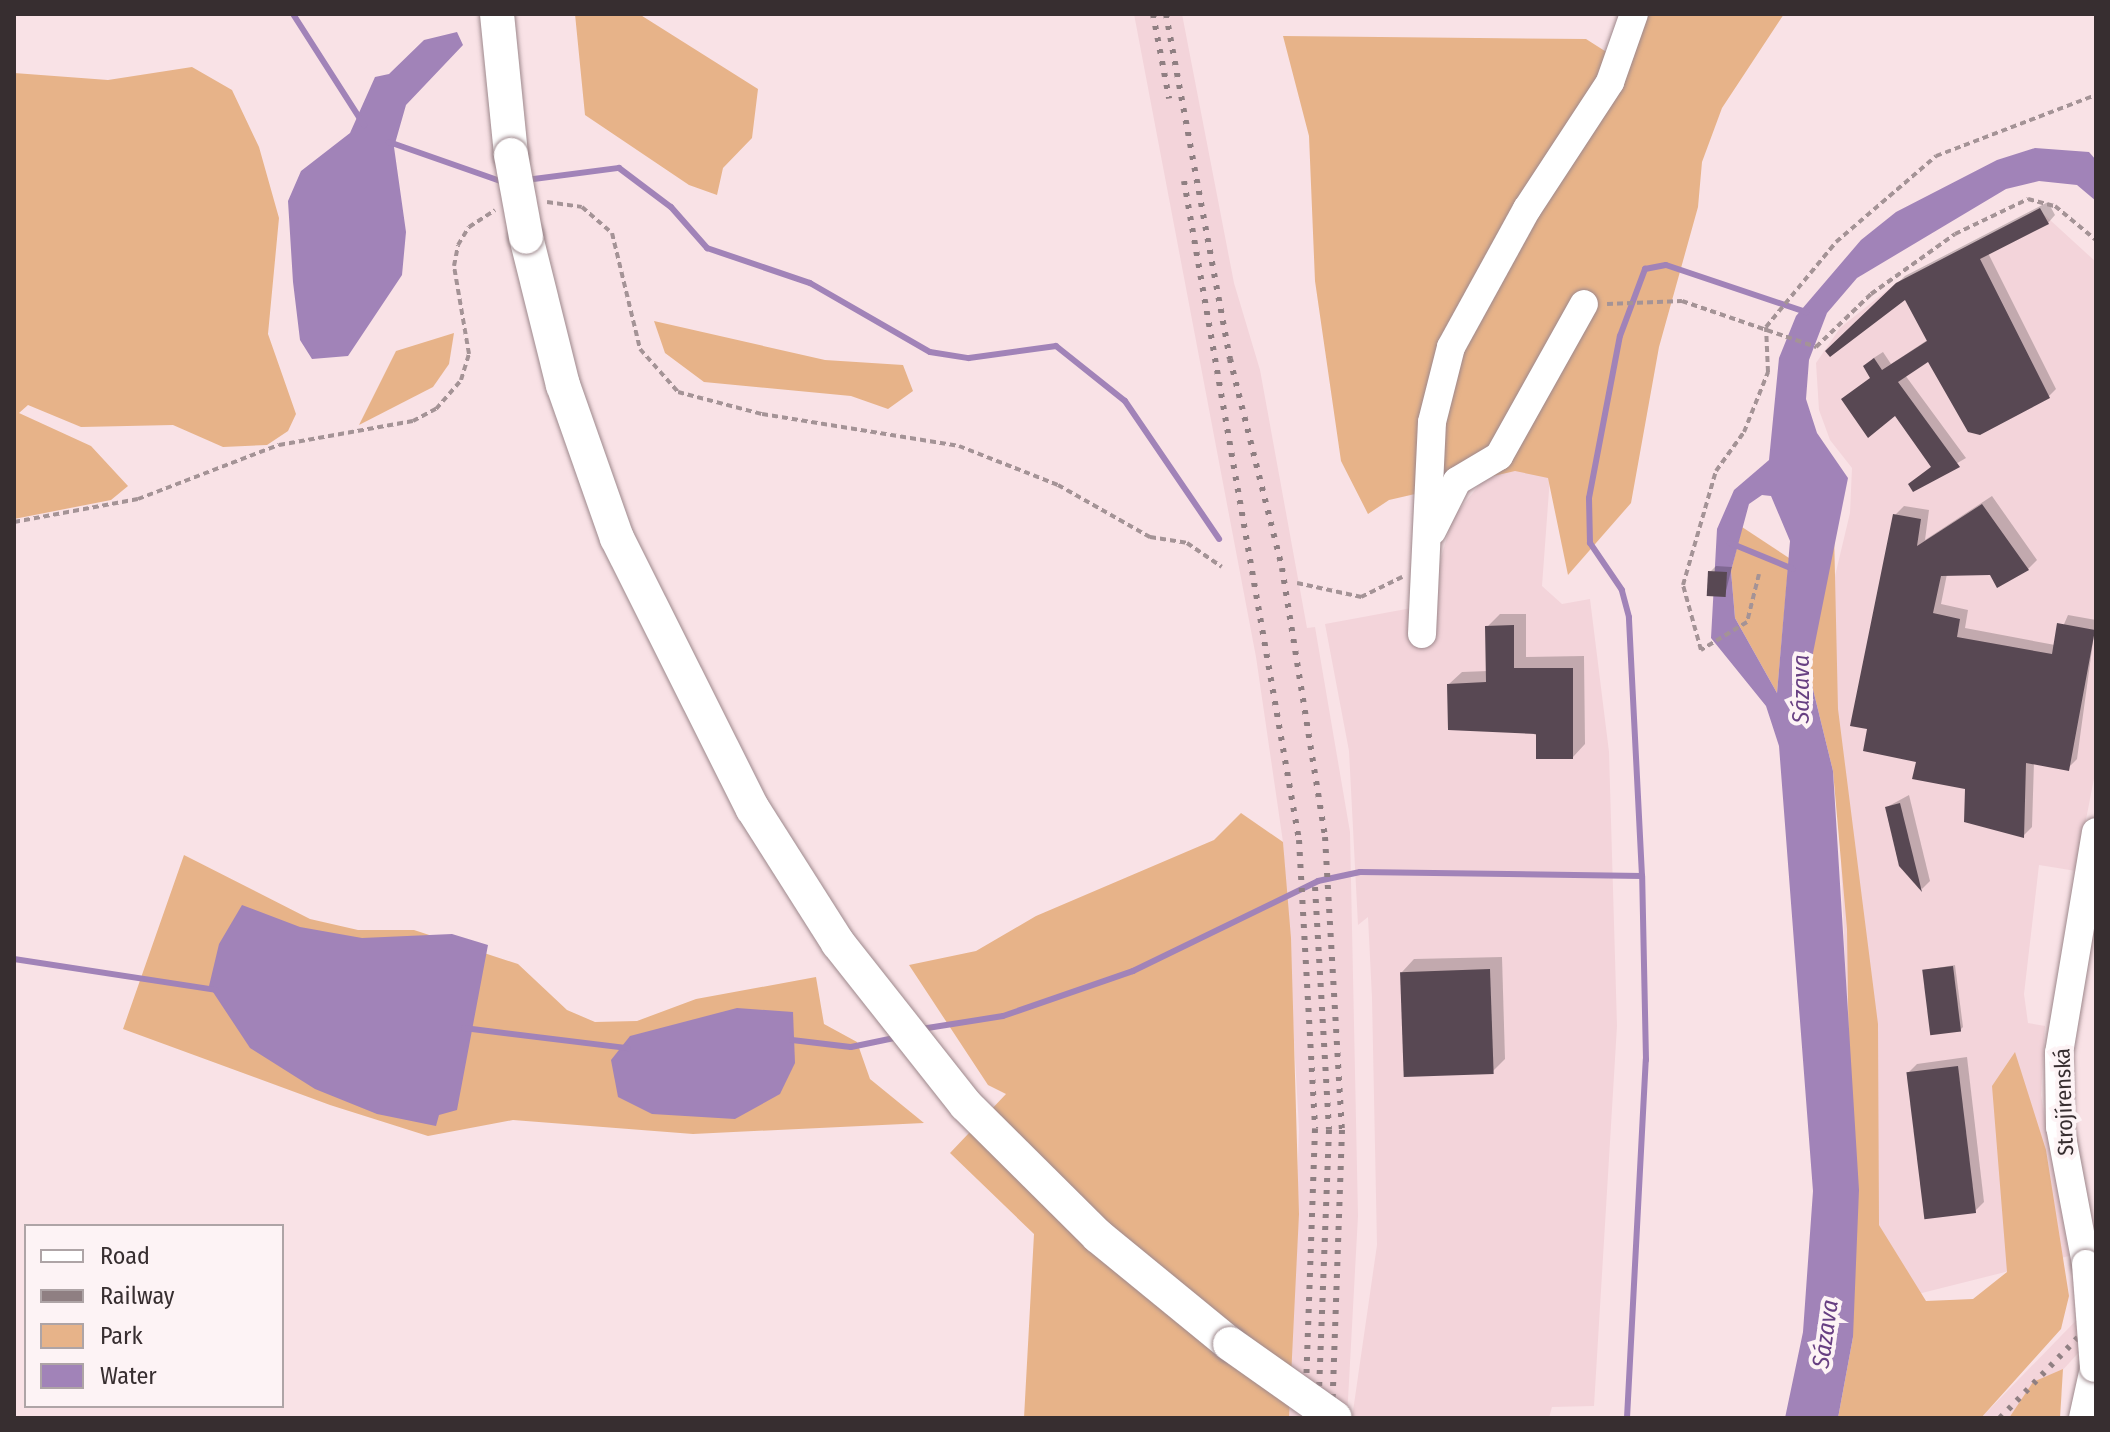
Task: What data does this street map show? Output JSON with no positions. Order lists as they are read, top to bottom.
{
  "streets": {
    "street": ["Strojírenská"]
  },
  "water": ["Sázava"],
  "legend": [
    "Road",
    "Railway",
    "Park",
    "Water"
  ]
}
